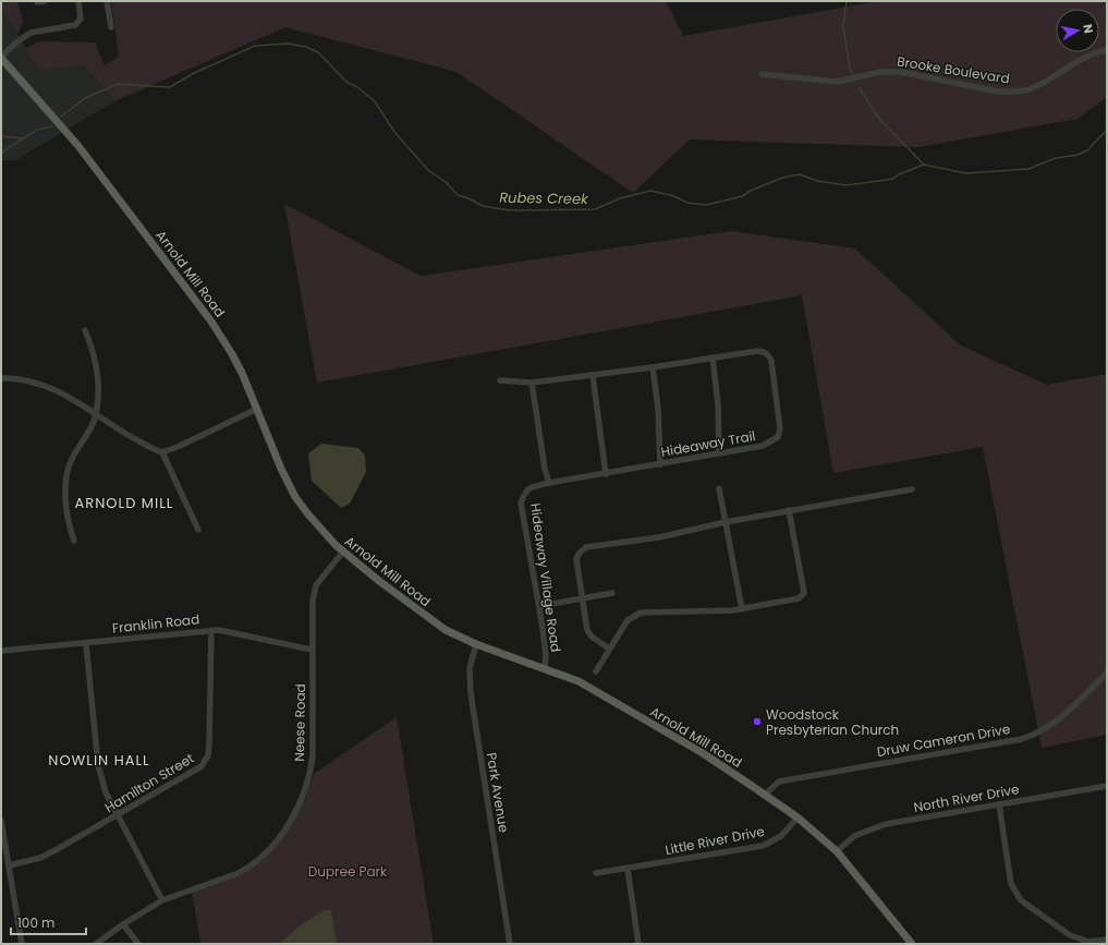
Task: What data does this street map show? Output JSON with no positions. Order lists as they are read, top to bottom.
{
  "streets": {
    "main road": ["Arnold Mill Road"],
    "street": [
      "Brooke Boulevard",
      "Hideaway Trail",
      "Hideaway Village Road",
      "Franklin Road",
      "Neese Road",
      "Druw Cameron Drive",
      "Hamilton Street",
      "Park Avenue",
      "North River Drive",
      "Little River Drive"
    ]
  },
  "crossings": [
    ["Arnold Mill Road", "Hideaway Village Road"],
    ["Arnold Mill Road", "Neese Road"],
    ["Arnold Mill Road", "Druw Cameron Drive"],
    ["Arnold Mill Road", "Park Avenue"],
    ["Arnold Mill Road", "North River Drive"],
    ["Arnold Mill Road", "Little River Drive"],
    ["Hideaway Trail", "Hideaway Village Road"],
    ["Franklin Road", "Neese Road"],
    ["Franklin Road", "Hamilton Street"]
  ],
  "districts": ["ARNOLD MILL", "NOWLIN HALL"],
  "water": ["Rubes Creek"],
  "parks": ["Dupree Park"],
  "places": ["Woodstock Presbyterian Church"],
  "scale_bar": "100 m",
  "north": "right"
}
